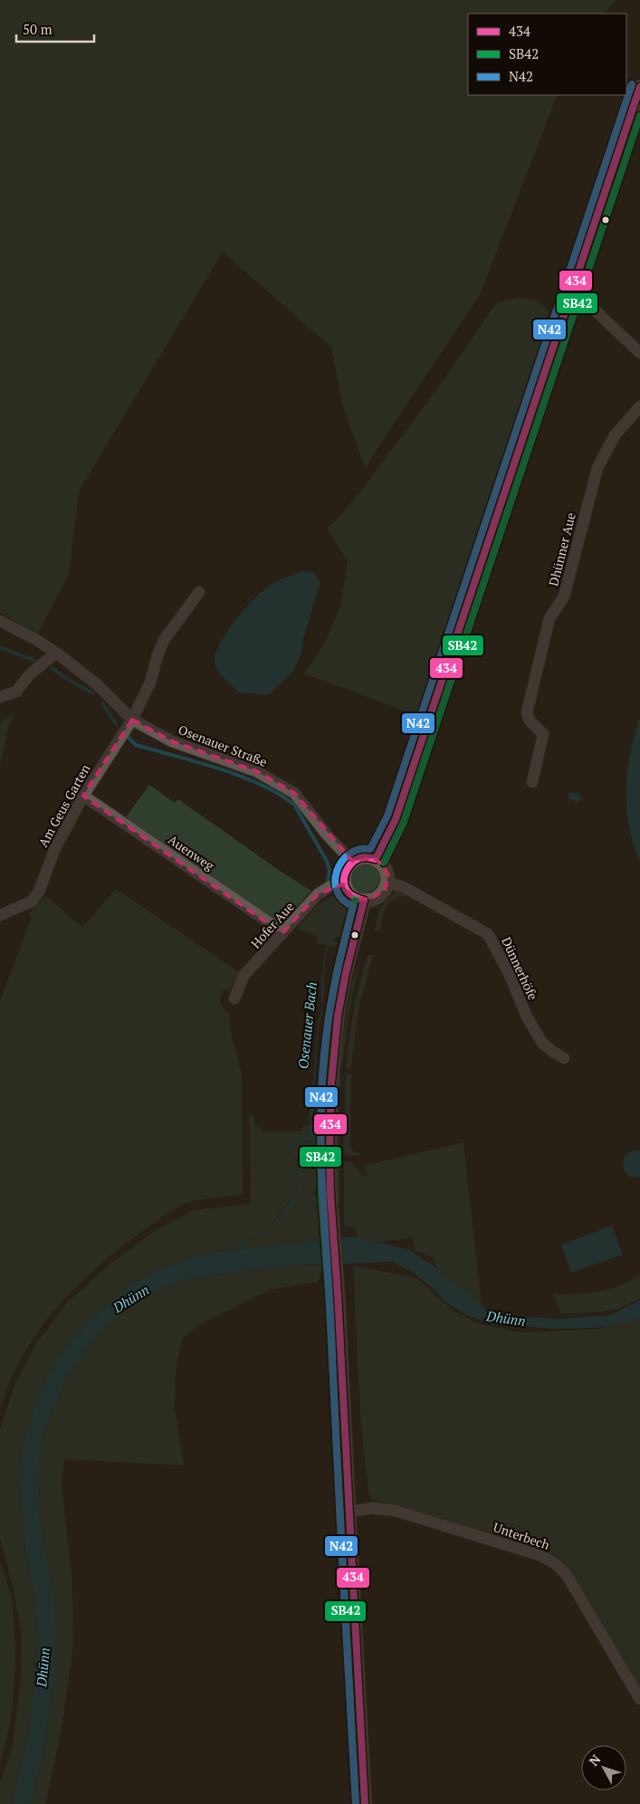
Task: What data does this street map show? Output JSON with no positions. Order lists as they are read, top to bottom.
{
  "streets": {
    "street": [
      "Dhünner Aue",
      "Osenauer Straße",
      "Am Geus Garten",
      "Auenweg",
      "Hofer Aue",
      "Dünnerhöfe",
      "Unterbech"
    ]
  },
  "crossings": [
    ["Osenauer Straße", "Am Geus Garten"],
    ["Osenauer Straße", "Hofer Aue"],
    ["Osenauer Straße", "Dünnerhöfe"],
    ["Am Geus Garten", "Auenweg"],
    ["Auenweg", "Hofer Aue"],
    ["Hofer Aue", "Dünnerhöfe"]
  ],
  "water": ["Osenauer Bach", "Dhünn"],
  "lines": ["transit line N42", "transit line 434", "transit line SB42"],
  "legend": ["434", "SB42", "N42"],
  "scale_bar": "50 m",
  "north": "top left"
}
